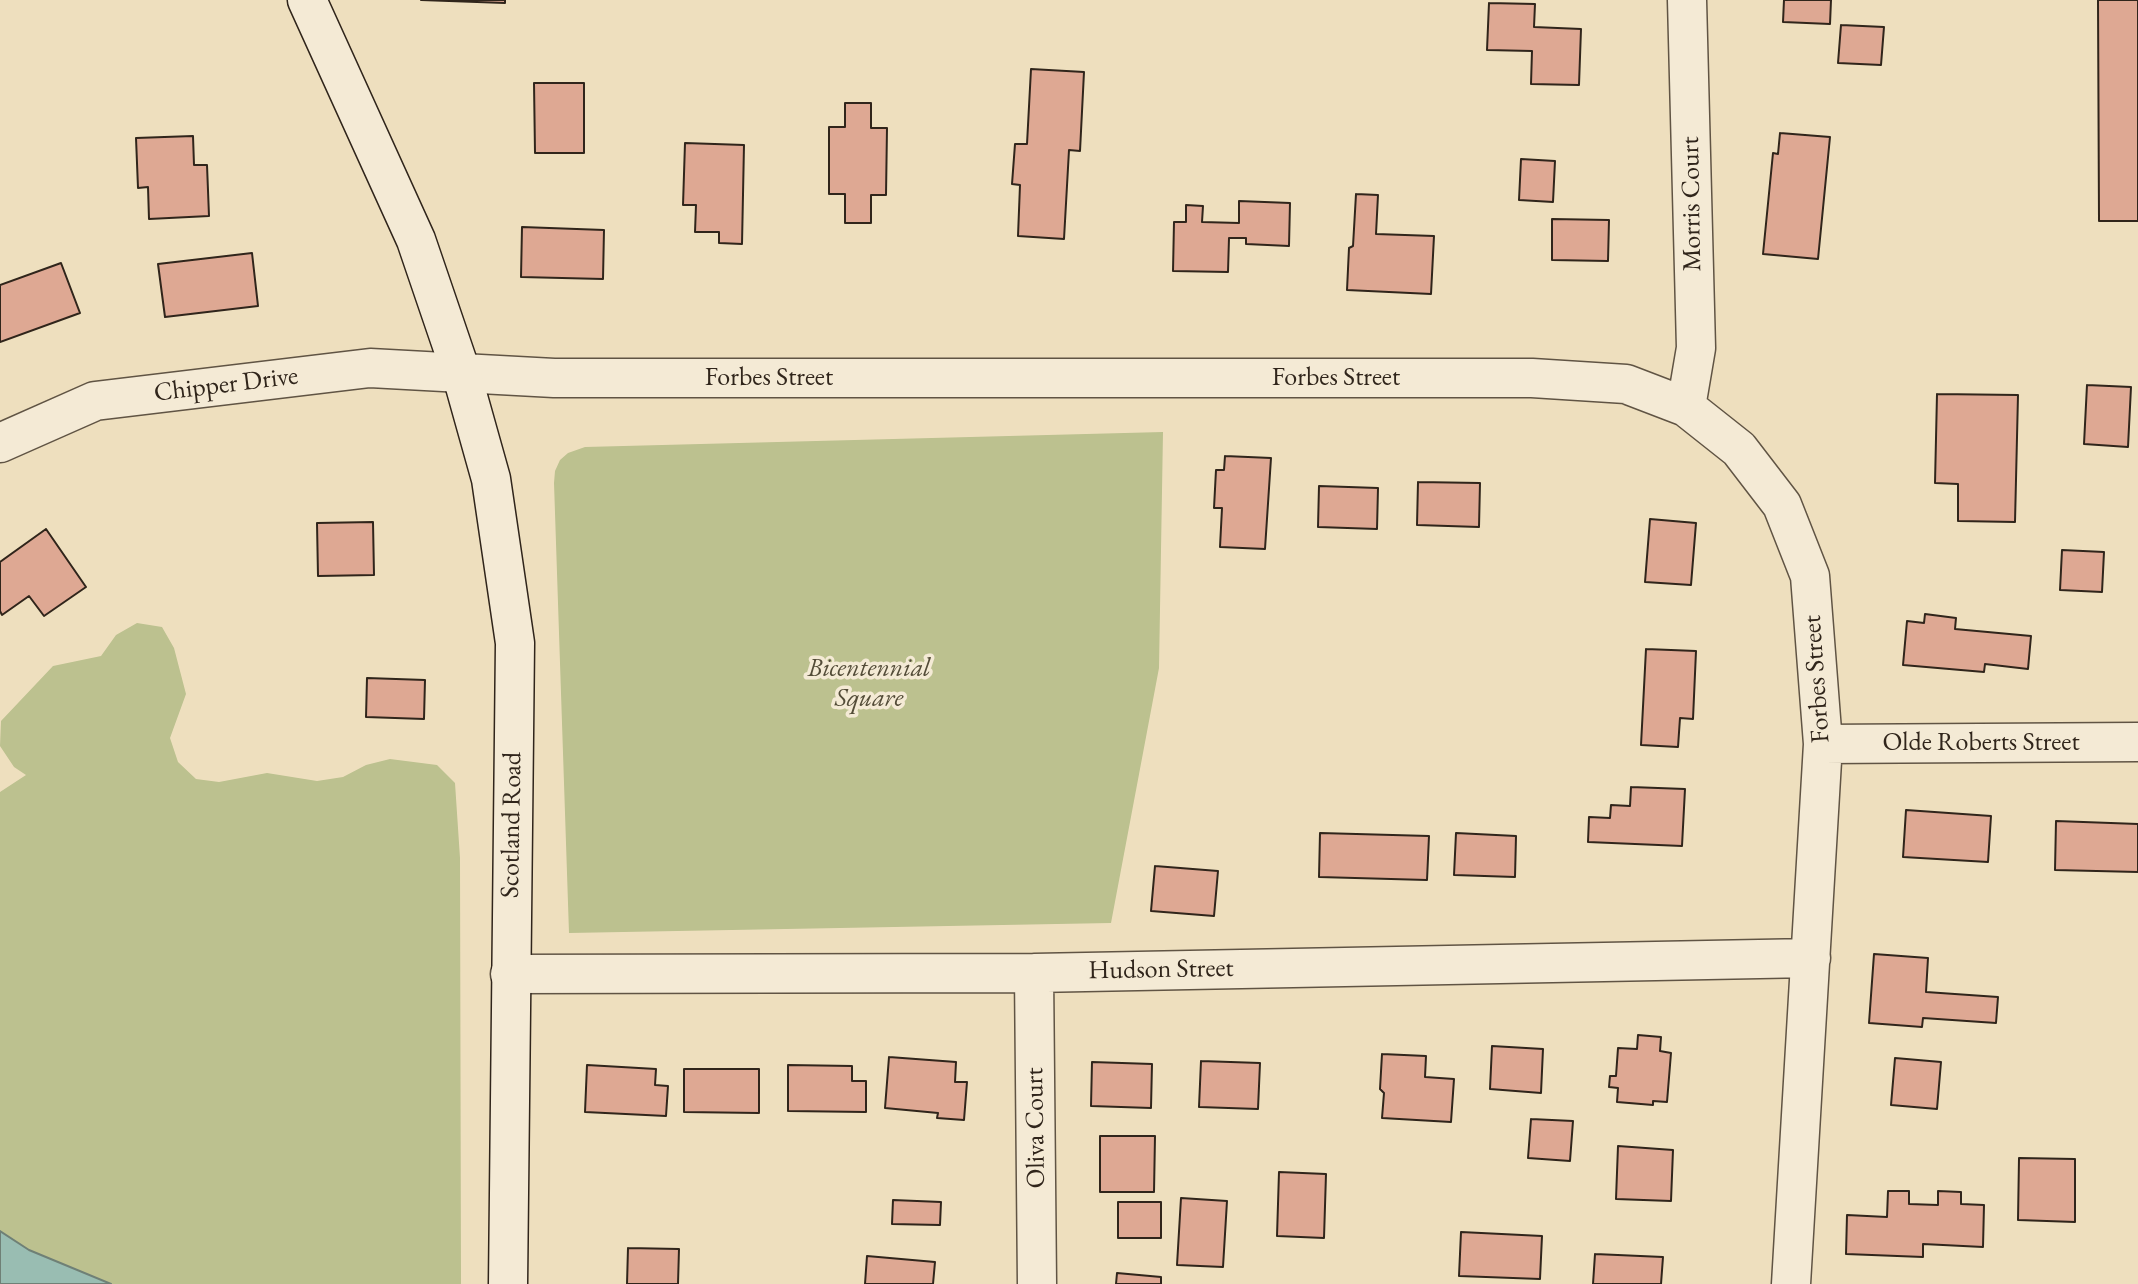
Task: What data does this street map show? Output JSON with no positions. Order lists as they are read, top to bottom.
{
  "streets": {
    "street": [
      "Morris Court",
      "Forbes Street",
      "Chipper Drive",
      "Olde Roberts Street",
      "Scotland Road",
      "Hudson Street",
      "Oliva Court"
    ]
  },
  "crossings": [
    ["Morris Court", "Forbes Street"],
    ["Forbes Street", "Chipper Drive"],
    ["Forbes Street", "Olde Roberts Street"],
    ["Forbes Street", "Scotland Road"],
    ["Forbes Street", "Hudson Street"],
    ["Chipper Drive", "Scotland Road"],
    ["Scotland Road", "Hudson Street"],
    ["Hudson Street", "Oliva Court"]
  ],
  "parks": ["Bicentennial Square"]
}
